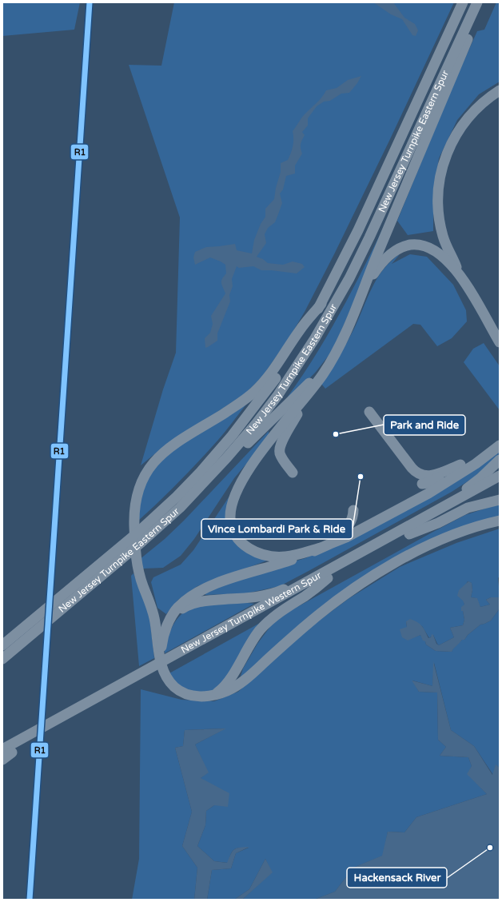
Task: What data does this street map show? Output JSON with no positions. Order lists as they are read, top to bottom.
{
  "streets": {
    "highway": ["New Jersey Turnpike Eastern Spur", "New Jersey Turnpike Western Spur"]
  },
  "places": ["Park and Ride", "Vince Lombardi Park & Ride", "Hackensack River"],
  "lines": ["transit line R1"]
}
